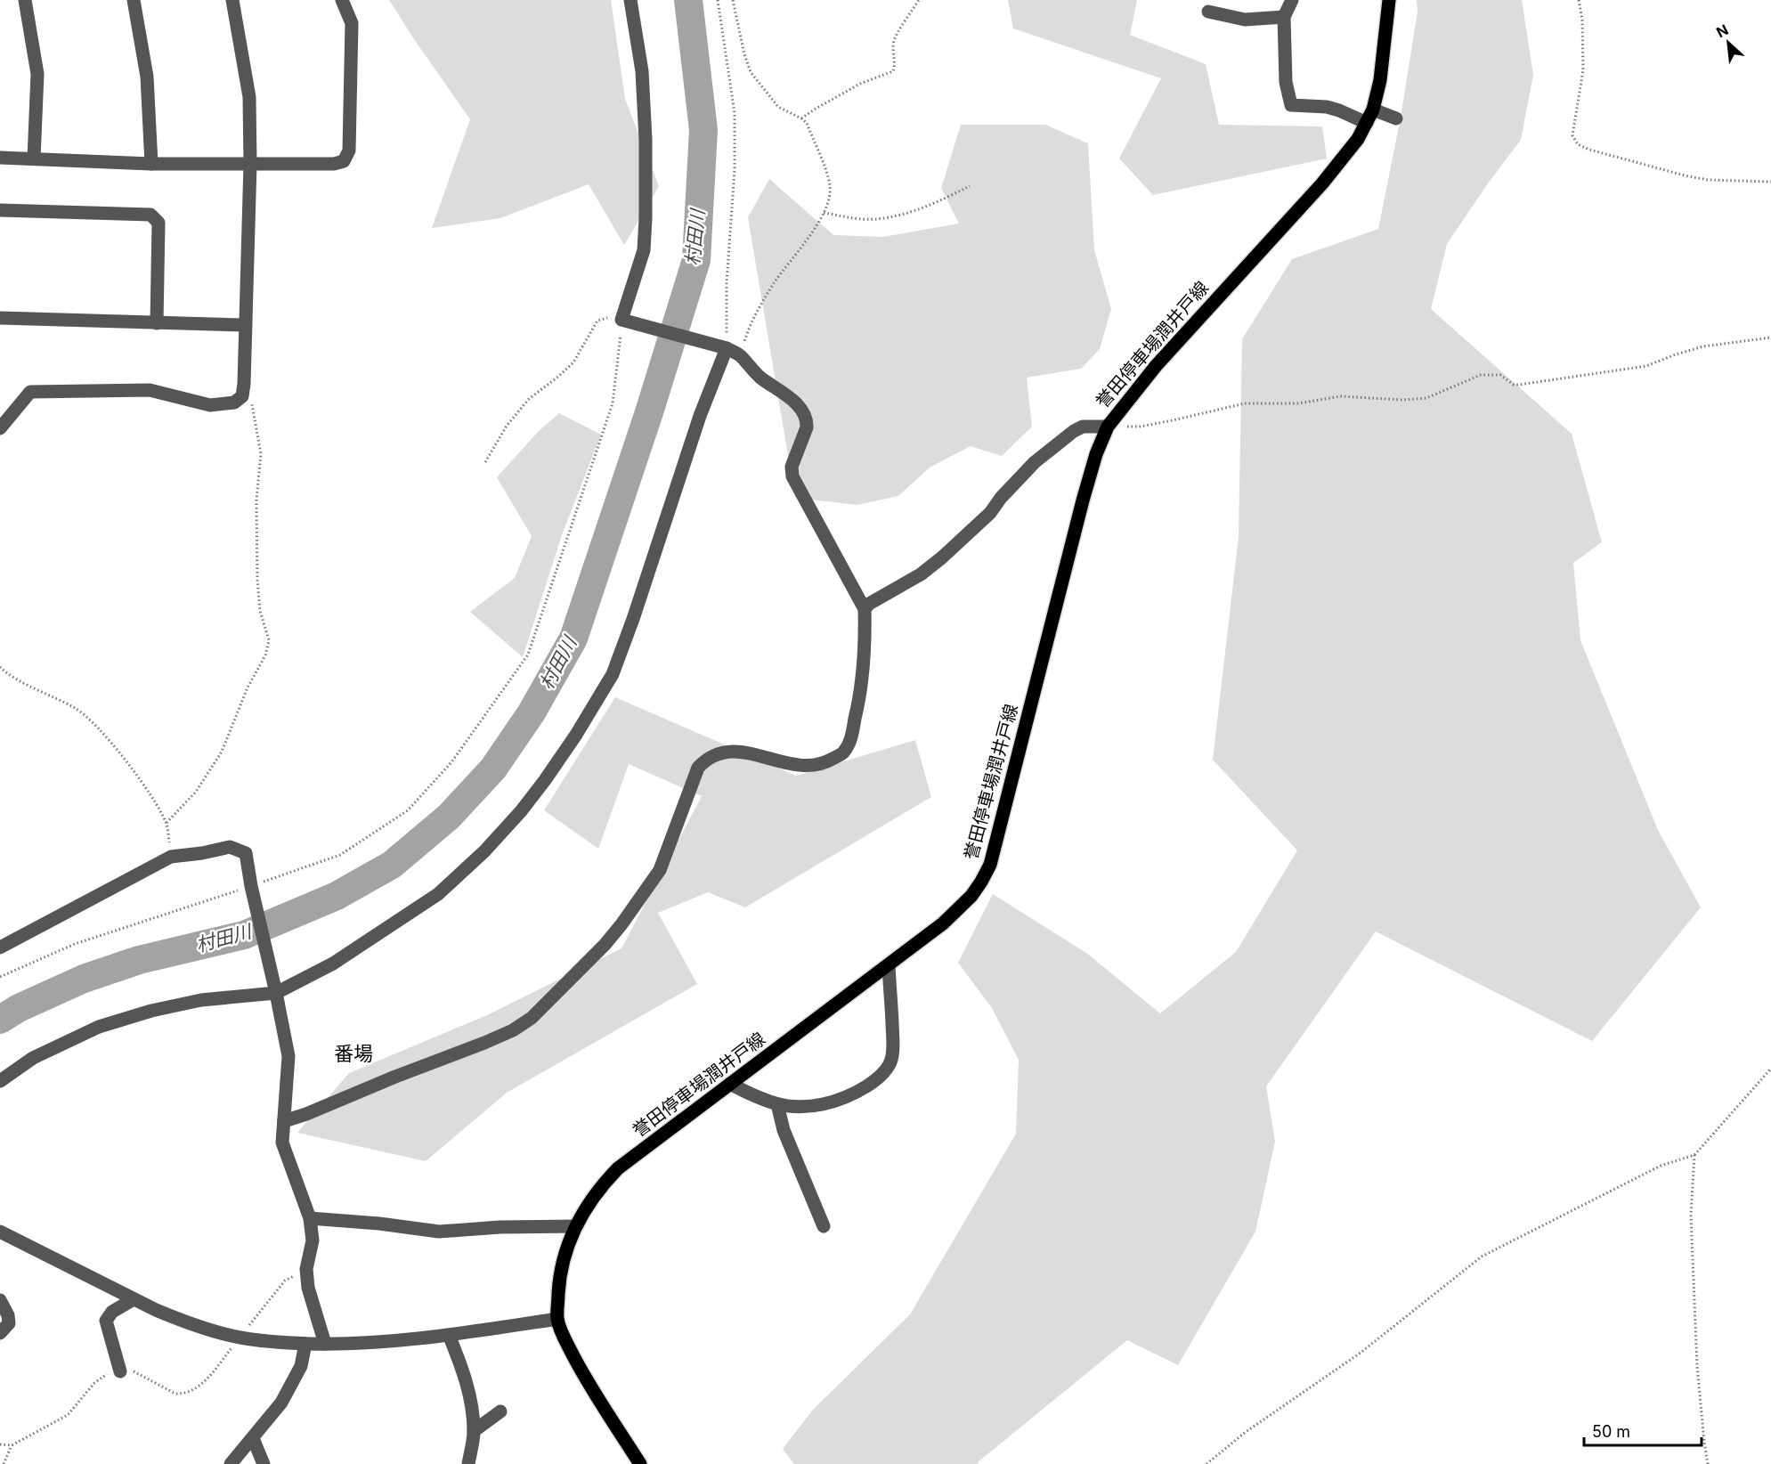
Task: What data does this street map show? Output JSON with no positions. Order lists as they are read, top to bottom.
{
  "streets": {
    "main road": ["誉田停車場潤井戸線"]
  },
  "districts": ["番場"],
  "water": ["村田川"],
  "scale_bar": "50 m",
  "north": "top left"
}
